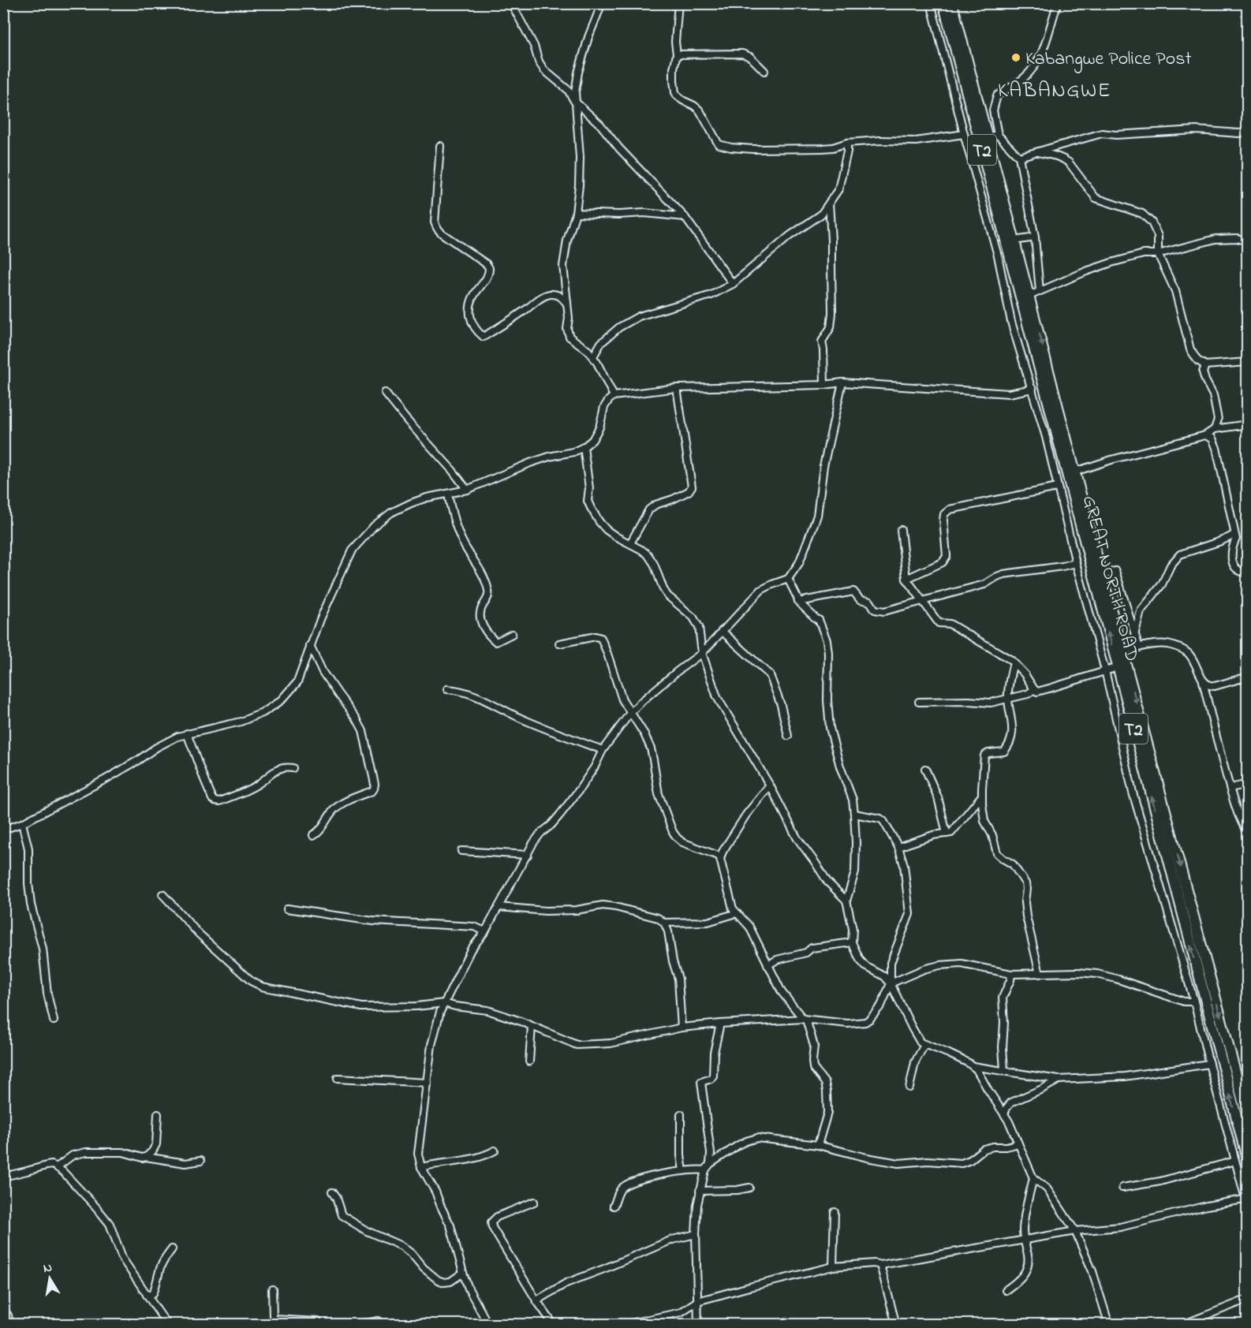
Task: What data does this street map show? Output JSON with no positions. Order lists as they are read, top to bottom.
{
  "streets": {
    "main road": ["T2", "GREAT NORTH ROAD"]
  },
  "districts": ["KABANGWE"],
  "places": ["Kabangwe Police Post"],
  "north": "top"
}
